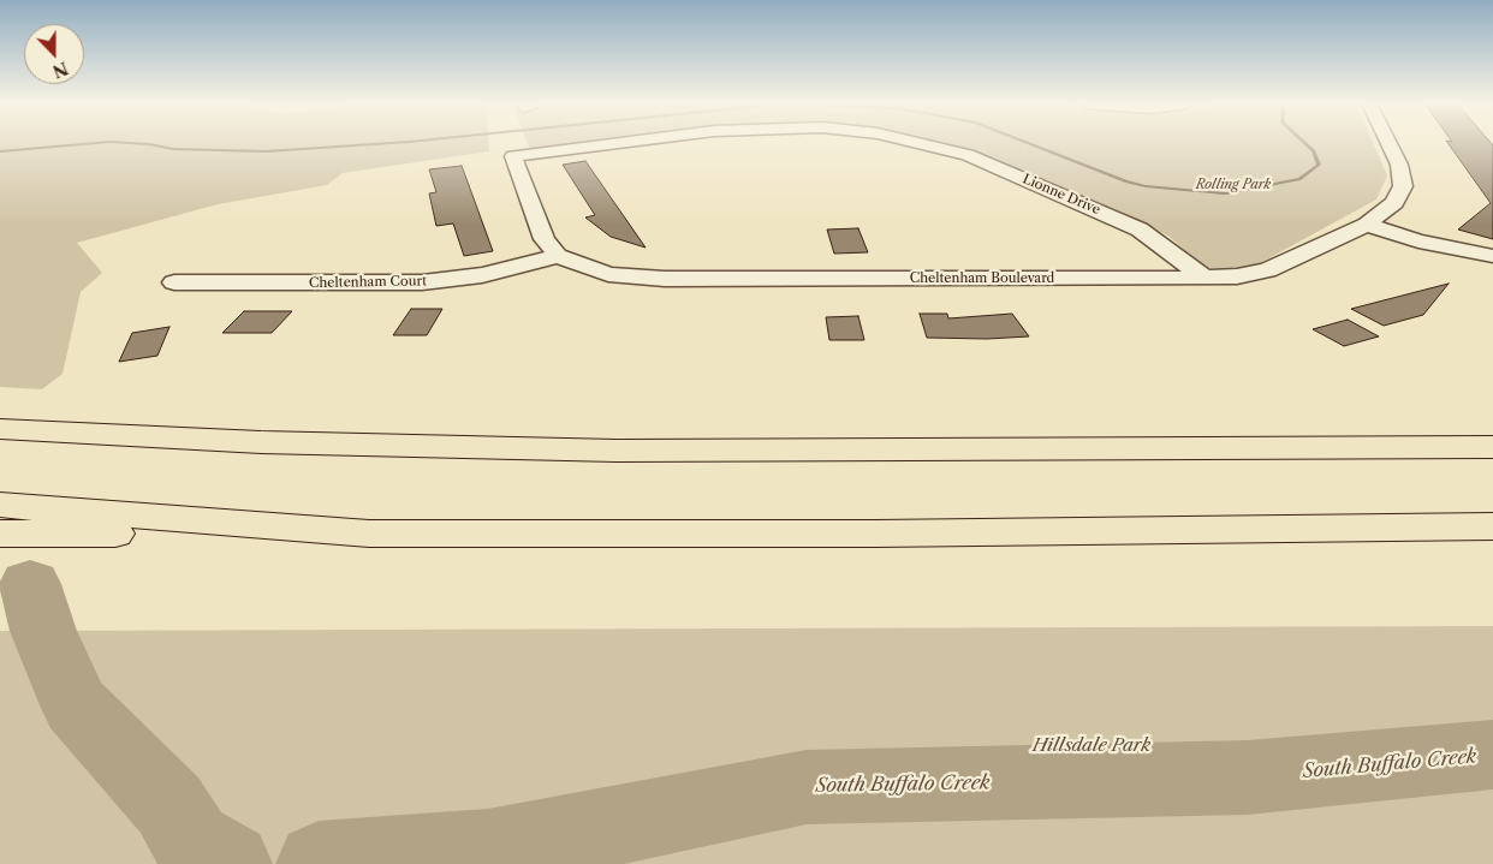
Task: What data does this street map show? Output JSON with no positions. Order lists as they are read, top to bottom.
{
  "streets": {
    "street": ["Lionne Drive", "Cheltenham Boulevard", "Cheltenham Court"]
  },
  "crossings": [
    ["Lionne Drive", "Cheltenham Boulevard"],
    ["Lionne Drive", "Cheltenham Court"],
    ["Cheltenham Boulevard", "Cheltenham Court"]
  ],
  "water": ["South Buffalo Creek"],
  "parks": ["Rolling Park", "Hillsdale Park"],
  "north": "bottom"
}
